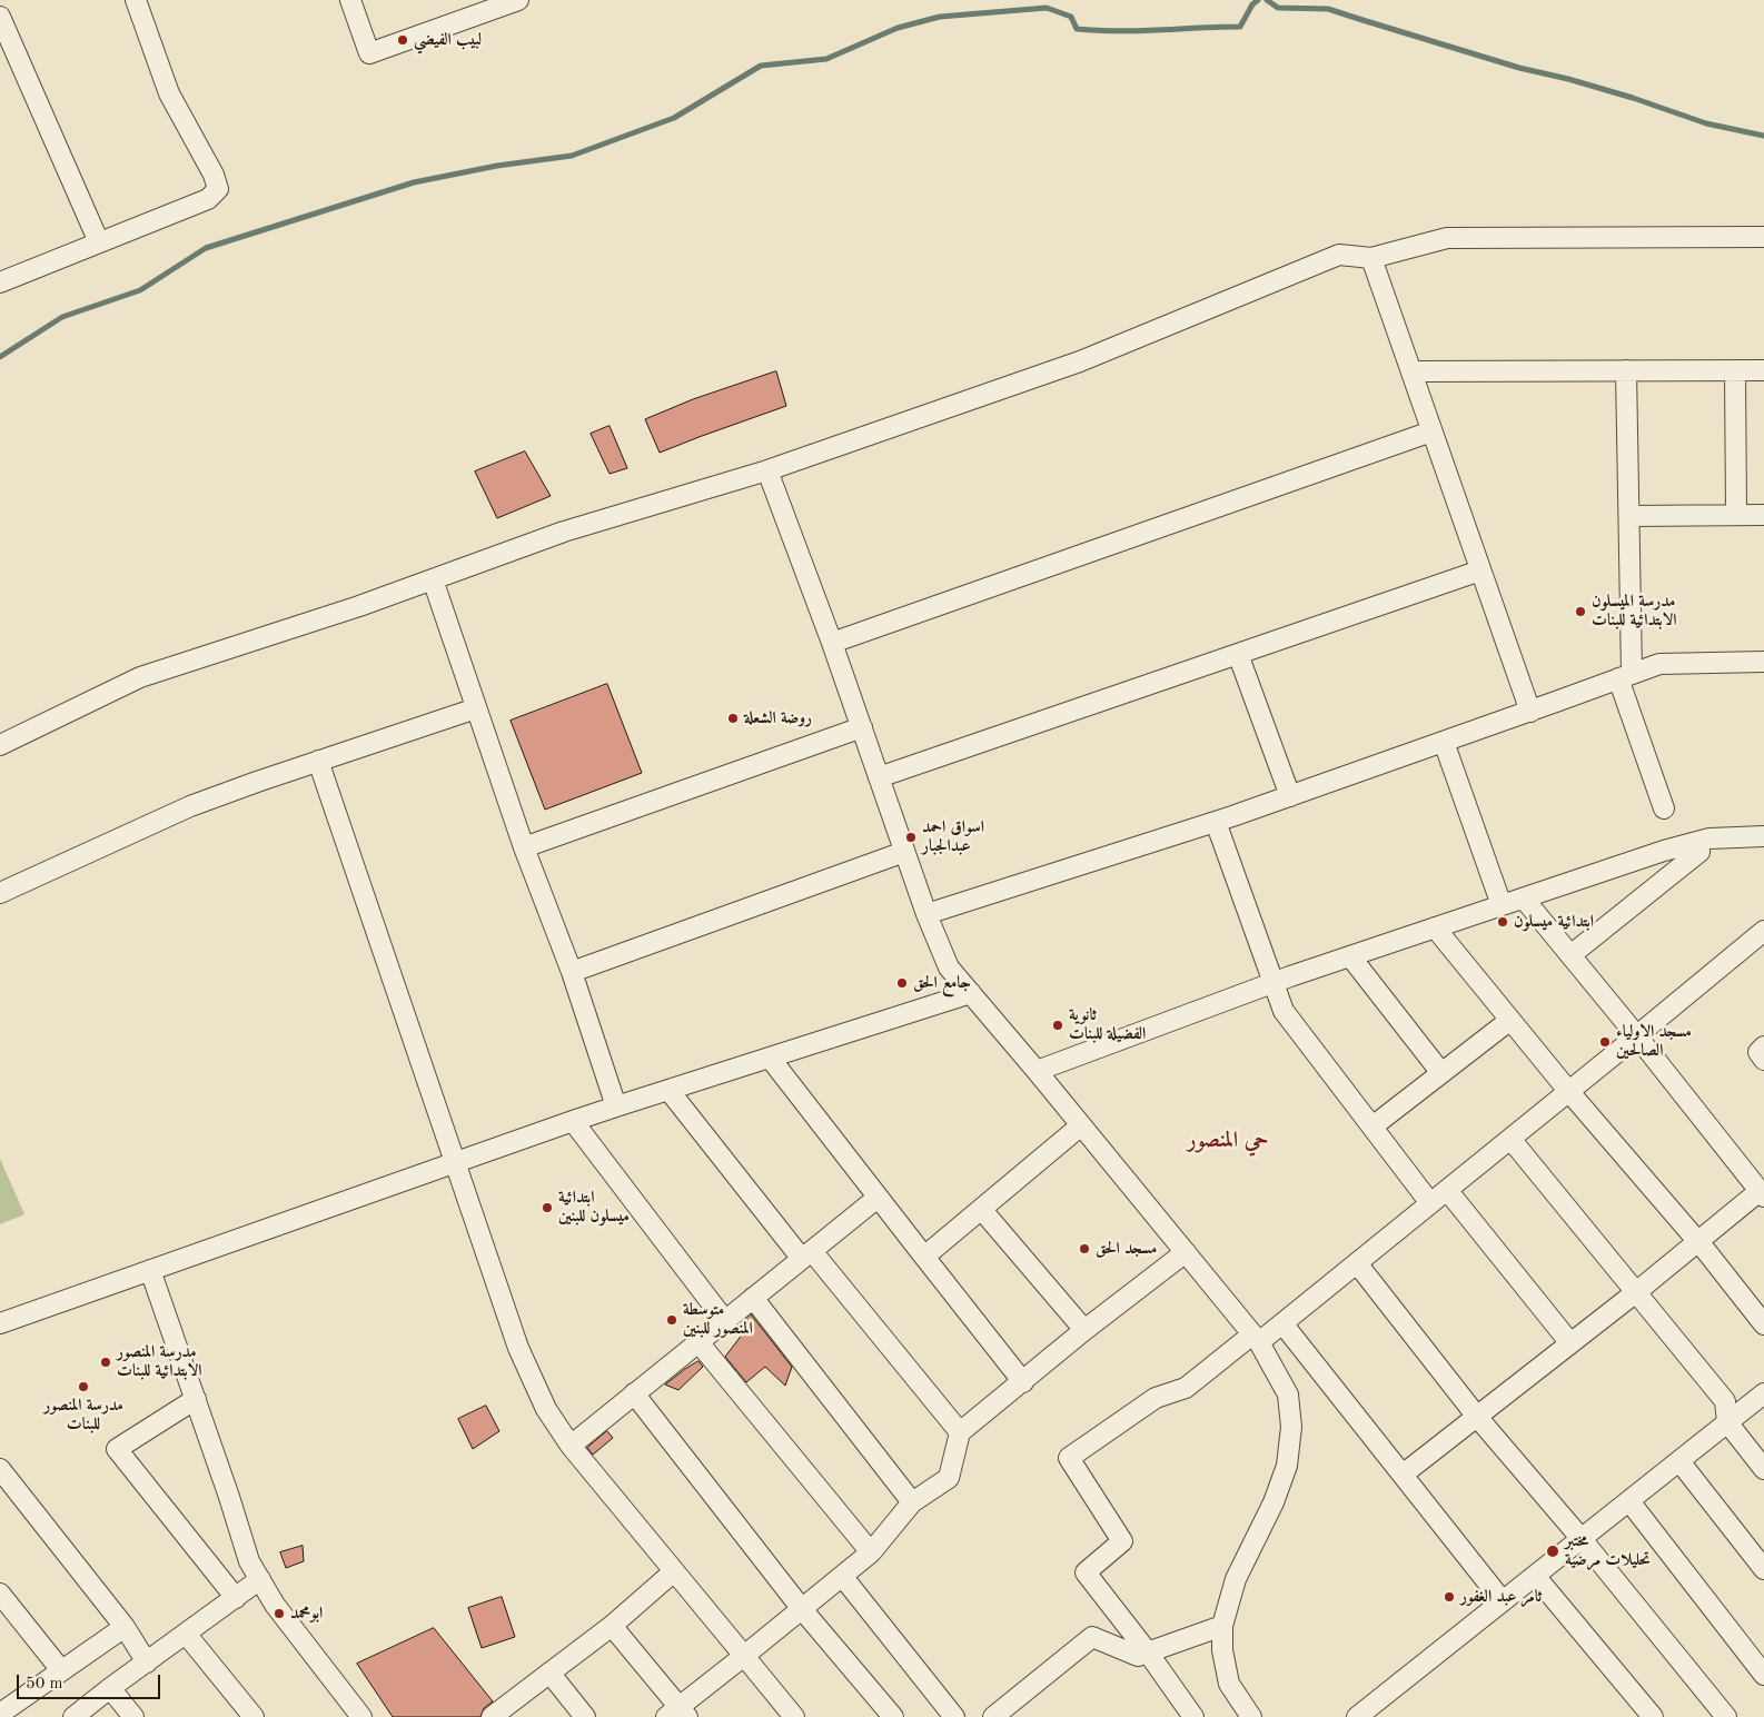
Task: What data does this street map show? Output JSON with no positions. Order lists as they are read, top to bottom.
{
  "districts": ["حي المنصور"],
  "places": [
    "لبيب الفيضي",
    "مدرسة الميسلون الابتدائية للبنات",
    "روضة الشعلة",
    "اسواق احمد عبدالجبار",
    "ابتدائية ميسلون",
    "جامع الحق",
    "ثانوية الفضيلة للبنات",
    "مسجد الاولياء الصالحين",
    "ابتدائية ميسلون للبنين",
    "مسجد الحق",
    "متوسطة المنصور للبنين",
    "مدرسة المنصور الابتدائية للبنات",
    "مدرسة المنصور للبنات",
    "مختبر تحليلات مرضية",
    "ثامر عبد الغفور",
    "ابومحمد"
  ],
  "scale_bar": "50 m"
}
